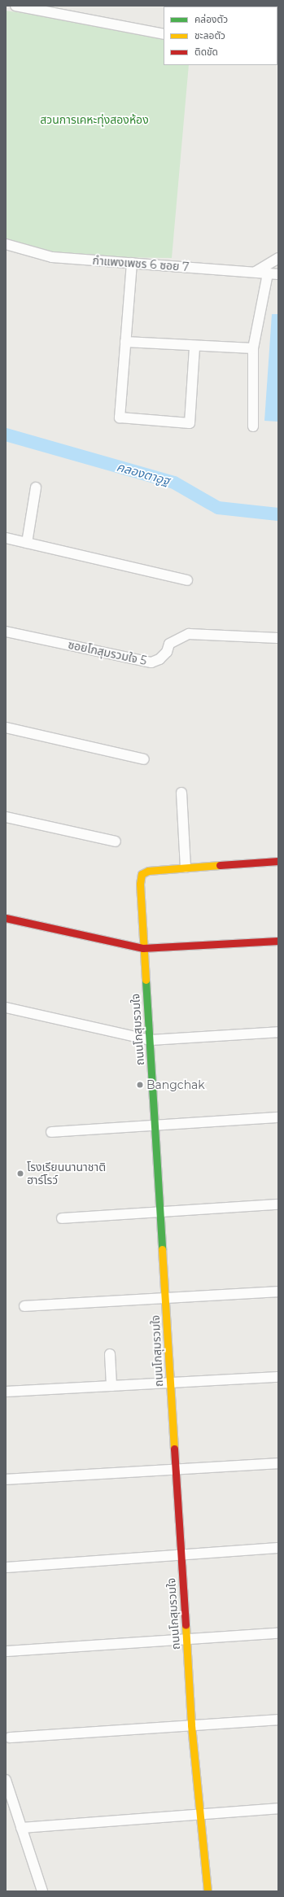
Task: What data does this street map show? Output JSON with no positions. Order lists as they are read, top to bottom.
{
  "streets": {
    "street": ["กำแพงเพชร 6 ซอย 7", "ซอยโกสุมรวมใจ 5", "ถนนโกสุมรวมใจ"]
  },
  "water": ["คลองตาอูฐ"],
  "parks": ["สวนการเคหะทุ่งสองห้อง"],
  "places": ["Bangchak", "โรงเรียนนานาชาติ ฮาร์โรว์"],
  "legend": ["คล่องตัว", "ชะลอตัว", "ติดขัด"]
}
